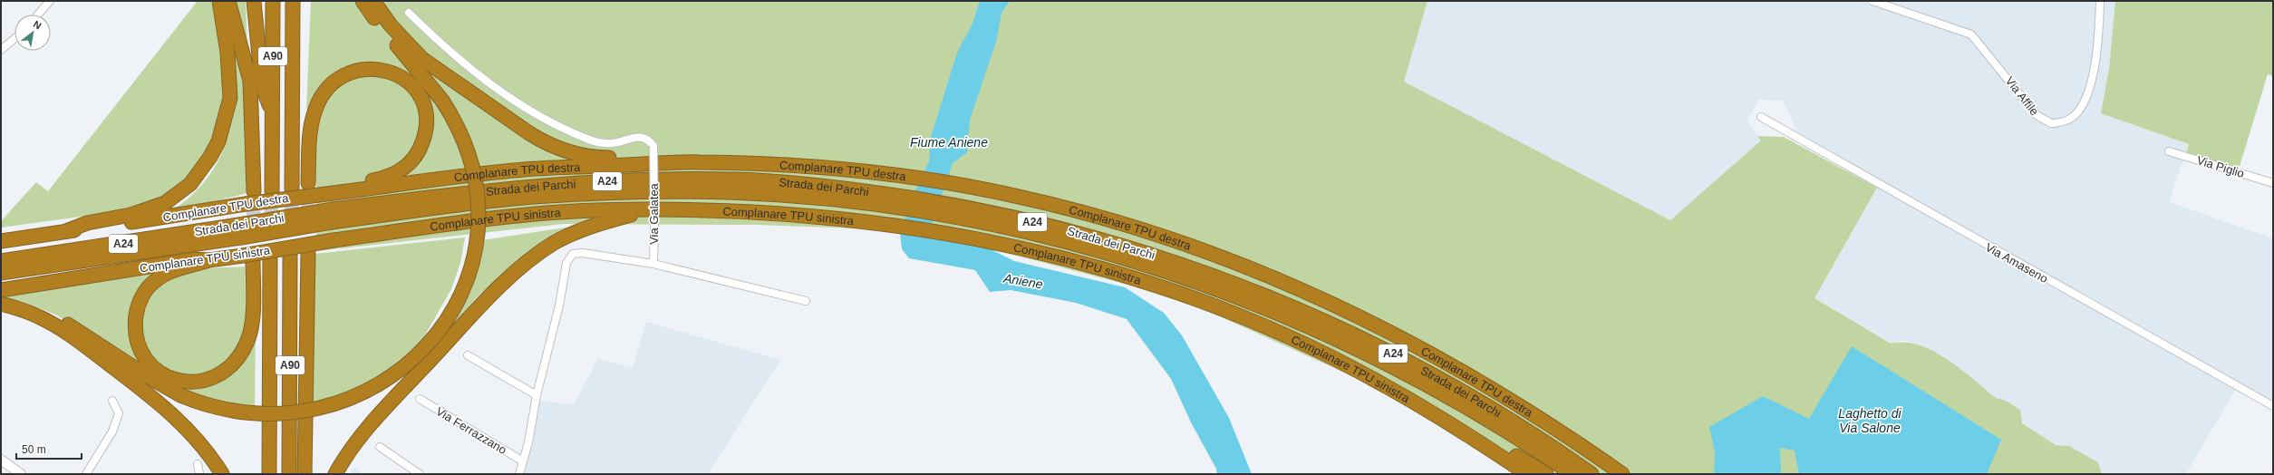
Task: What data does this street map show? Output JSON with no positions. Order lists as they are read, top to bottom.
{
  "streets": {
    "highway": [
      "A90",
      "Complanare TPU destra",
      "A24",
      "Strada dei Parchi",
      "Complanare TPU sinistra"
    ],
    "street": [
      "Via Affile",
      "Via Piglio",
      "Via Galatea",
      "Via Amaseno",
      "Via Ferrazzano"
    ]
  },
  "crossings": [
    ["Via Galatea", "Via Ferrazzano"]
  ],
  "water": ["Fiume Aniene", "Aniene", "Laghetto di Via Salone"],
  "scale_bar": "50 m",
  "north": "top right"
}
